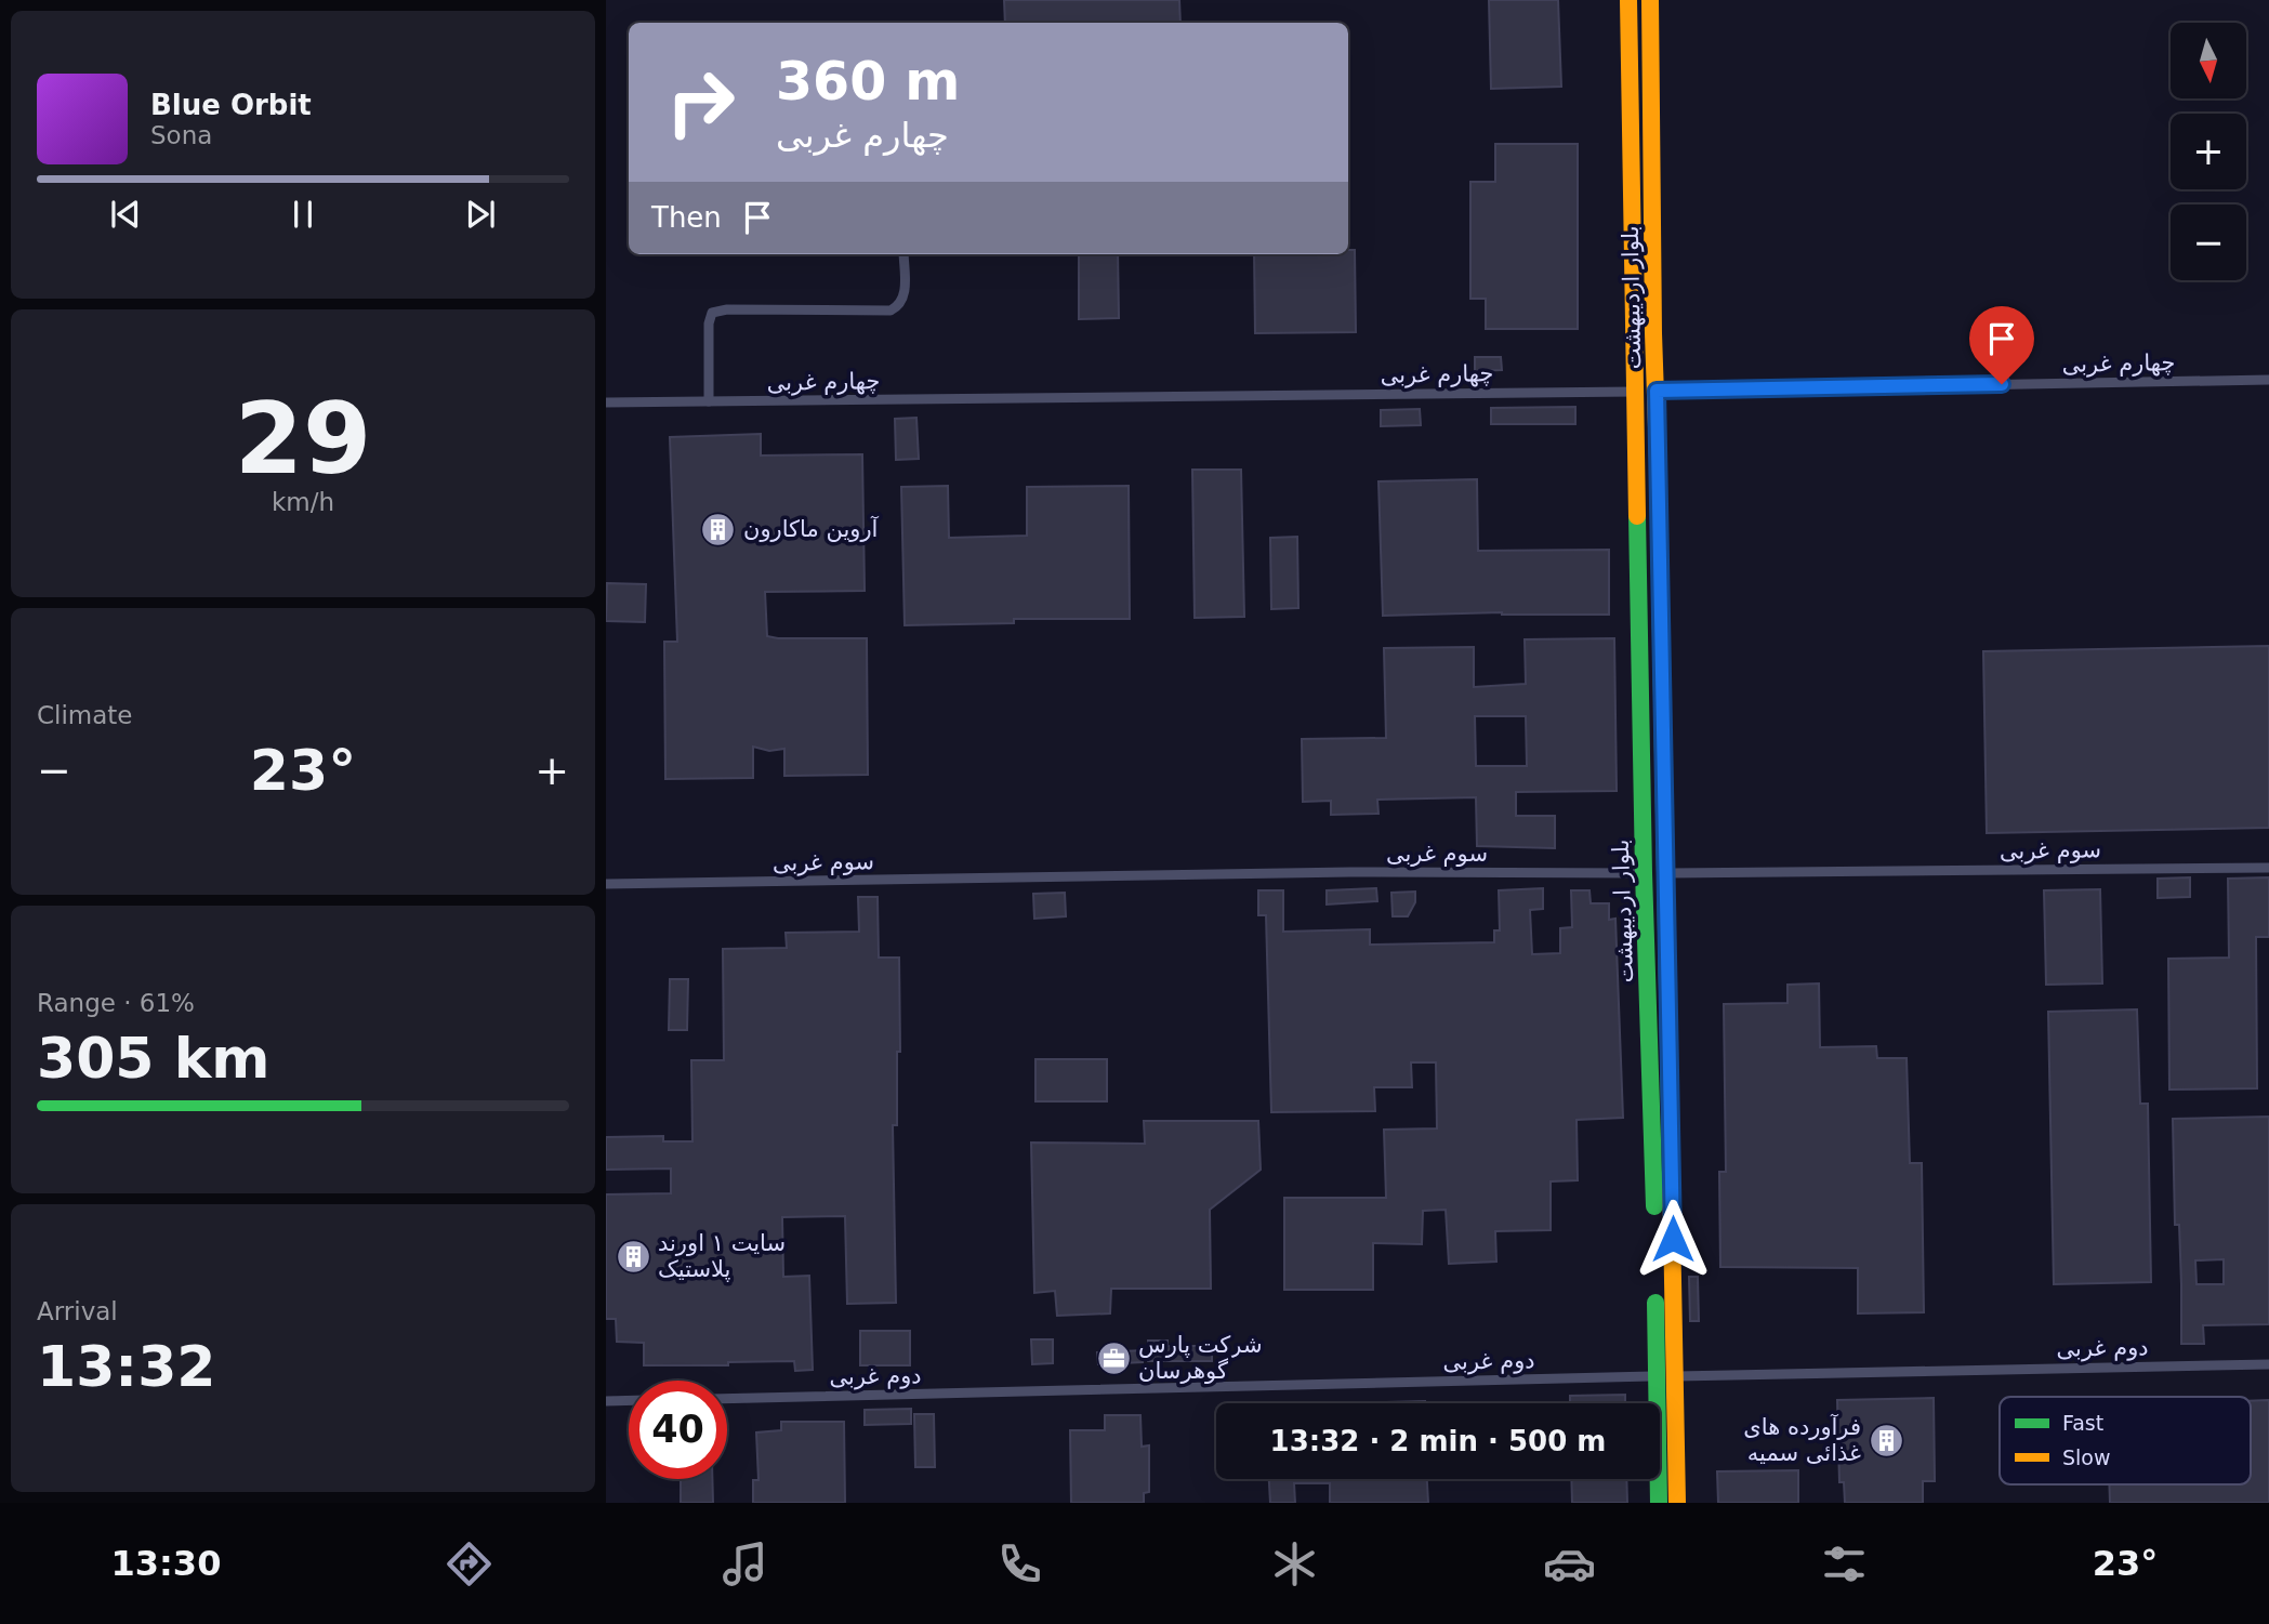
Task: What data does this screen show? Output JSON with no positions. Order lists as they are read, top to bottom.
{
  "streets": {
    "street": ["بلوار اردیبهشت"],
    "lane": ["چهارم غربی", "سوم غربی", "دوم غربی"]
  },
  "crossings": [
    ["بلوار اردیبهشت", "چهارم غربی"],
    ["بلوار اردیبهشت", "سوم غربی"],
    ["بلوار اردیبهشت", "دوم غربی"]
  ],
  "places": {
    "building": ["آروین ماکارون", "سایت ۱ اورند پلاستیک", "فرآورده های غذائی سمیه"],
    "office": ["شرکت پارس گوهرسان"]
  },
  "legend": ["Fast", "Slow"],
  "north": "bottom",
  "page": {
    "map_buttons": ["+", "−"],
    "turn": ["360 m", "چهارم غربی"],
    "song": ["Blue Orbit", "Sona"],
    "then": "Then",
    "tile": [
      ["29", "km/h"],
      "Climate",
      ["Range · 61%", "305 km"],
      ["Arrival", "13:32"]
    ],
    "heat": ["−", "23°", "+"],
    "limit": "40",
    "trip": "13:32 · 2 min · 500 m",
    "tabs": ["13:30", "23°"]
  }
}
